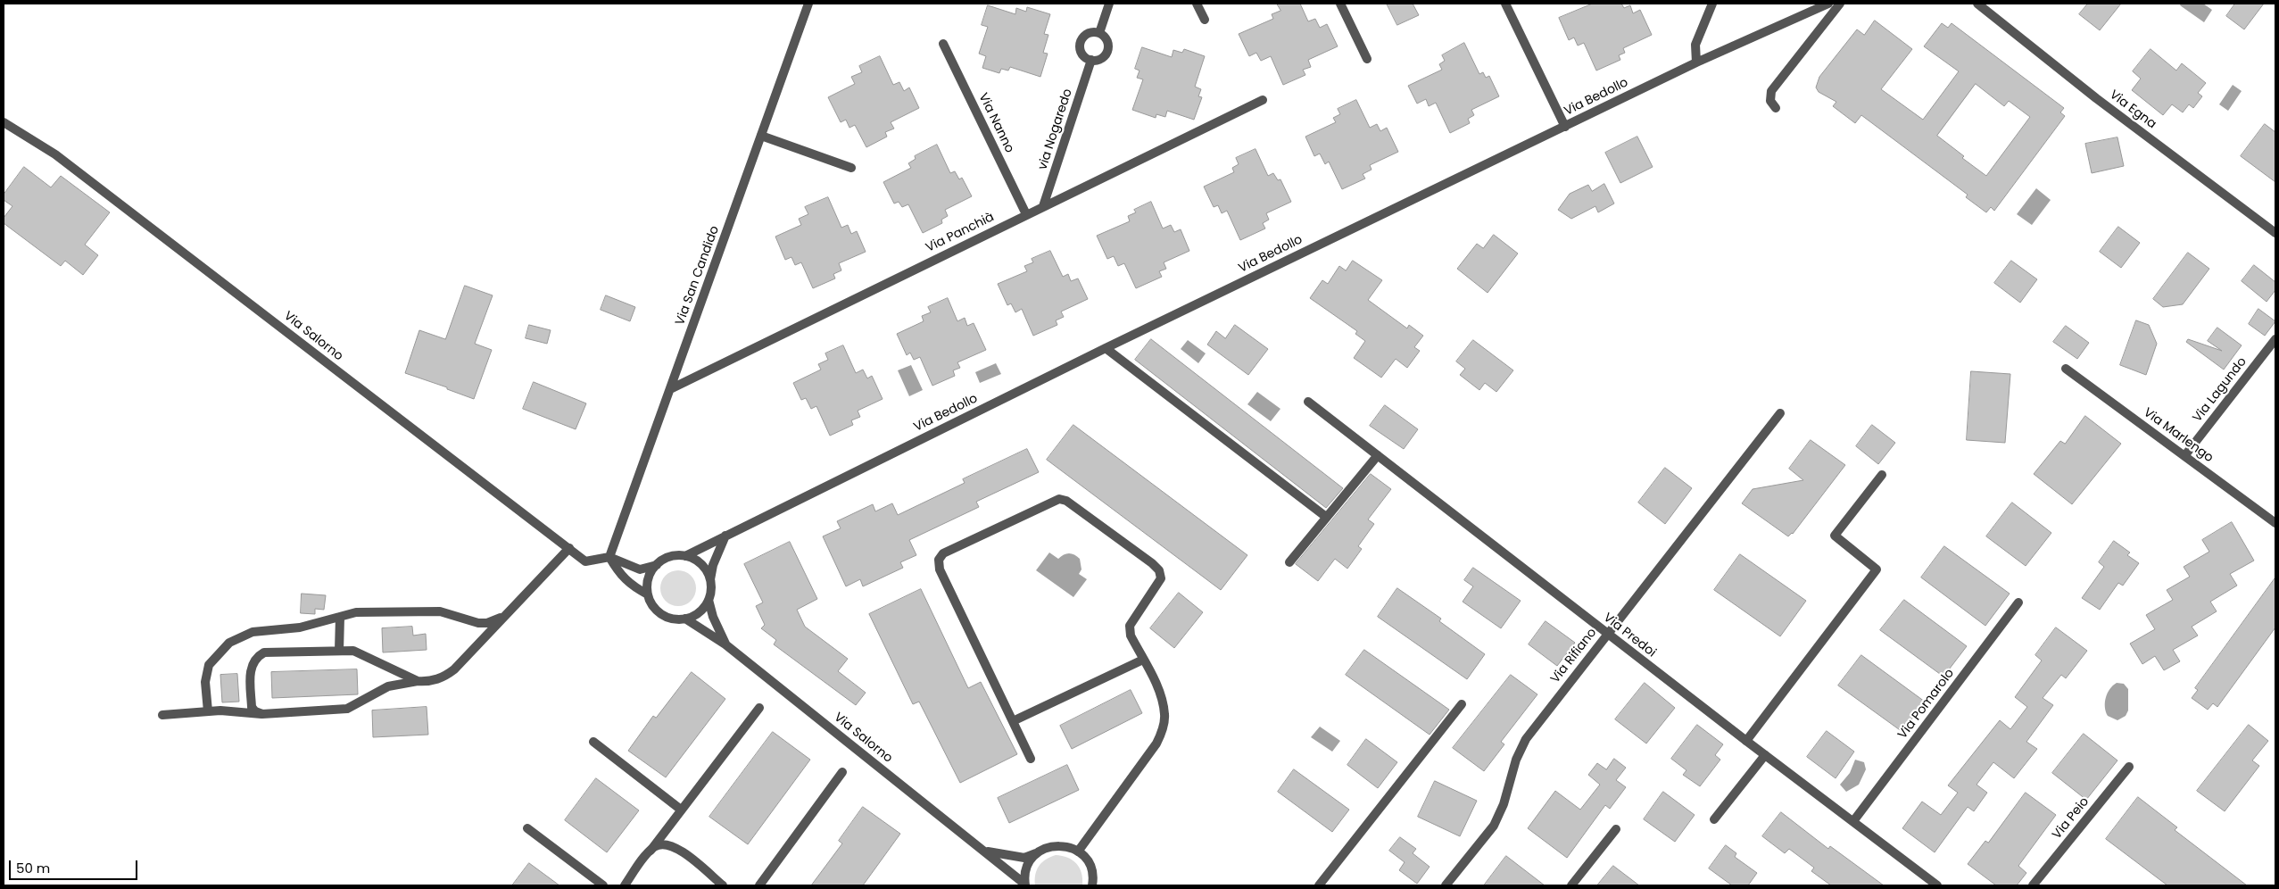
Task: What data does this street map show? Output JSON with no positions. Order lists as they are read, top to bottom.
{
  "streets": {
    "street": [
      "Via Bedollo",
      "Via Egna",
      "Via Nanno",
      "via Nogaredo",
      "Via Panchià",
      "Via San Candido",
      "Via Salorno",
      "Via Lagundo",
      "Via Marlengo",
      "Via Predoi",
      "Via Rifiano",
      "Via Pomarolo",
      "Via Peio"
    ]
  },
  "crossings": [
    ["Via Bedollo", "Via Salorno"],
    ["Via Nanno", "Via Panchià"],
    ["via Nogaredo", "Via Panchià"],
    ["Via Panchià", "Via San Candido"],
    ["Via San Candido", "Via Salorno"],
    ["Via Lagundo", "Via Marlengo"],
    ["Via Predoi", "Via Rifiano"],
    ["Via Predoi", "Via Pomarolo"]
  ],
  "scale_bar": "50 m"
}
